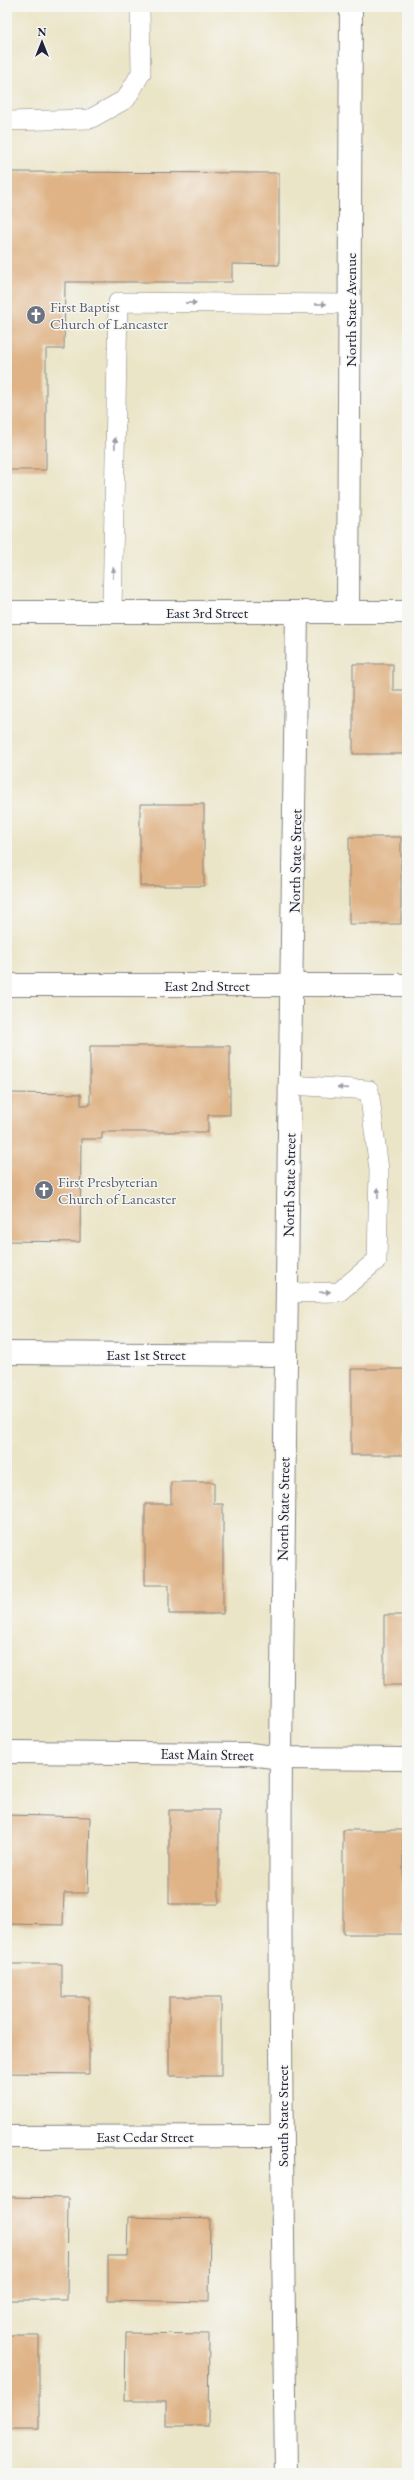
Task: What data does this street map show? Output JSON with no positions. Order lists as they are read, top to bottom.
{
  "streets": {
    "street": [
      "North State Avenue",
      "East 3rd Street",
      "North State Street",
      "East 2nd Street",
      "East 1st Street",
      "East Main Street",
      "South State Street",
      "East Cedar Street"
    ]
  },
  "crossings": [
    ["North State Avenue", "East 3rd Street"],
    ["East 3rd Street", "North State Street"],
    ["North State Street", "East 2nd Street"],
    ["North State Street", "East 1st Street"],
    ["North State Street", "East Main Street"],
    ["North State Street", "South State Street"],
    ["East Main Street", "South State Street"],
    ["South State Street", "East Cedar Street"]
  ],
  "places": {
    "church": ["First Baptist Church of Lancaster", "First Presbyterian Church of Lancaster"]
  },
  "north": "top"
}
